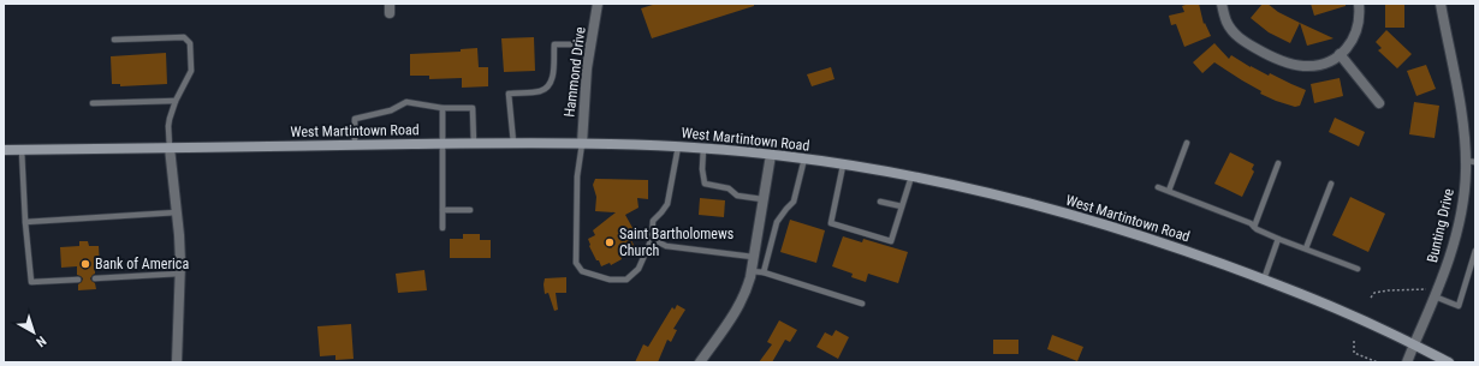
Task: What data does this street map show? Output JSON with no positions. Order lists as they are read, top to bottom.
{
  "streets": {
    "main road": ["West Martintown Road"],
    "street": ["Hammond Drive", "Bunting Drive"]
  },
  "crossings": [
    ["Hammond Drive", "West Martintown Road"],
    ["West Martintown Road", "Bunting Drive"]
  ],
  "places": ["Saint Bartholomews Church", "Bank of America"],
  "north": "bottom right"
}
